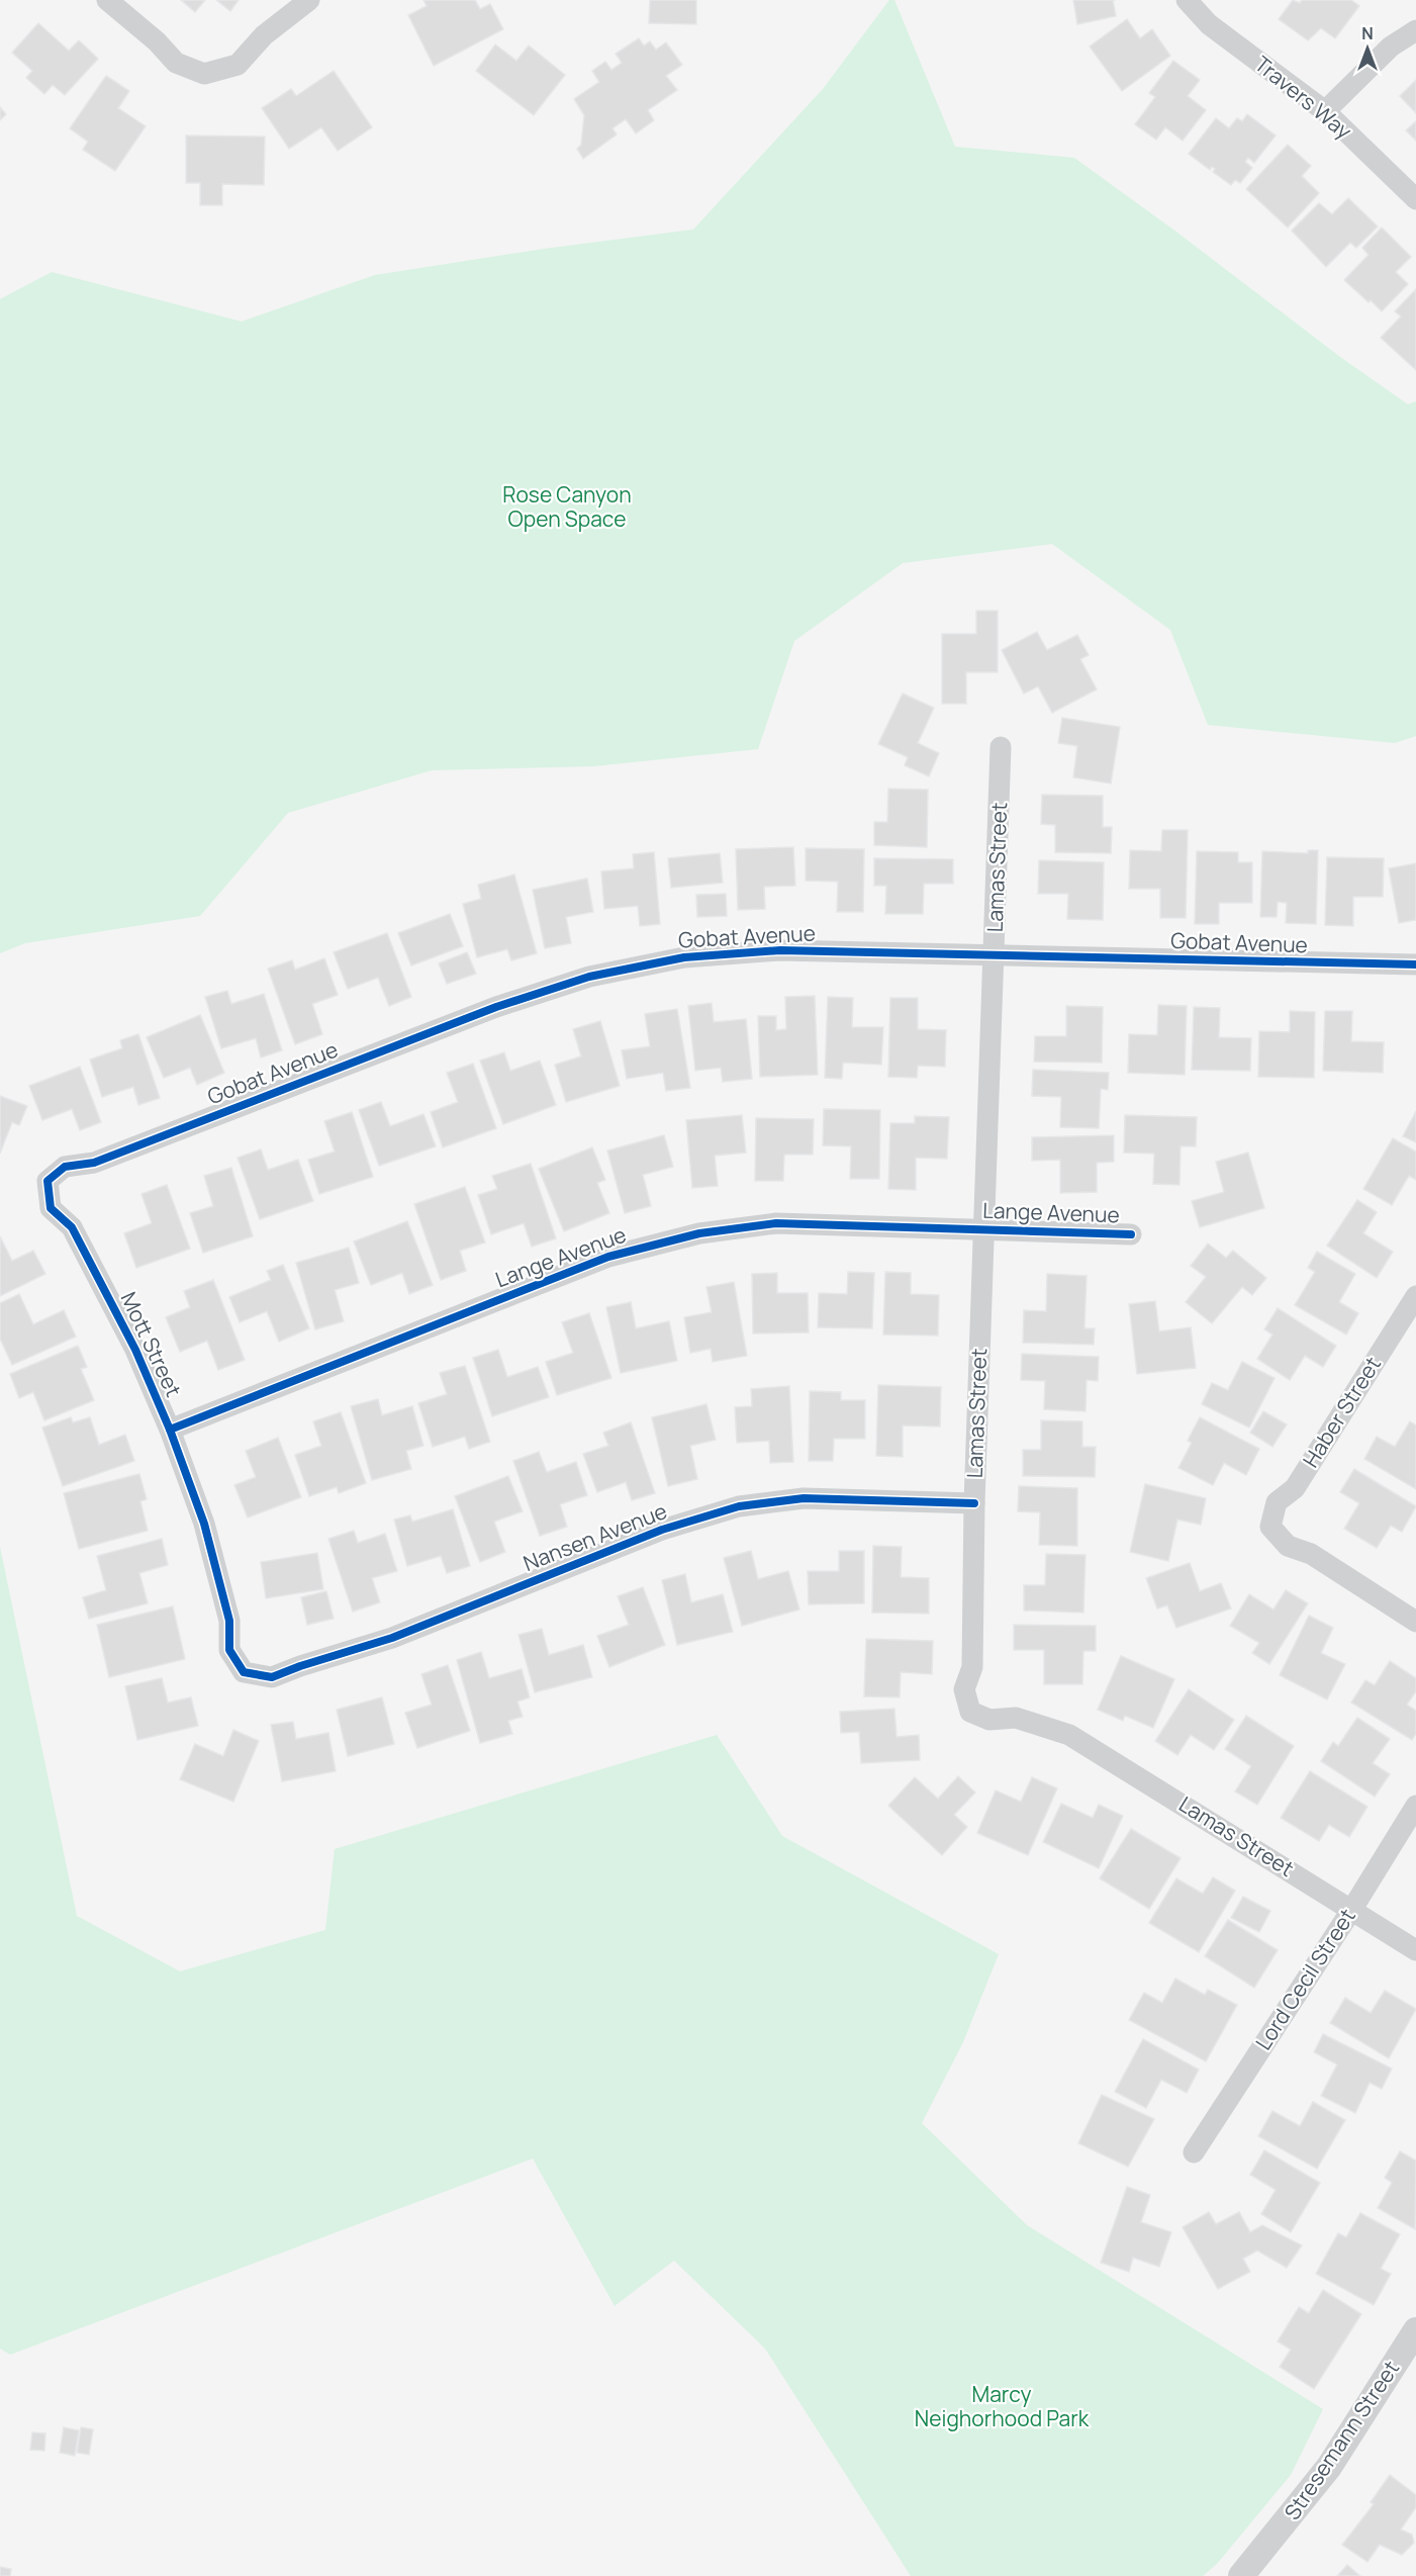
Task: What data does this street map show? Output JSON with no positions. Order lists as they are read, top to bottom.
{
  "streets": {
    "street": [
      "Travers Way",
      "Lamas Street",
      "Gobat Avenue",
      "Lange Avenue",
      "Mott Street",
      "Haber Street",
      "Nansen Avenue",
      "Lord Cecil Street",
      "Stresemann Street"
    ]
  },
  "crossings": [
    ["Lamas Street", "Gobat Avenue"],
    ["Lamas Street", "Lange Avenue"],
    ["Lamas Street", "Nansen Avenue"],
    ["Lamas Street", "Lord Cecil Street"],
    ["Gobat Avenue", "Mott Street"],
    ["Lange Avenue", "Mott Street"],
    ["Mott Street", "Nansen Avenue"]
  ],
  "parks": ["Rose Canyon Open Space", "Marcy Neighorhood Park"],
  "north": "top"
}
